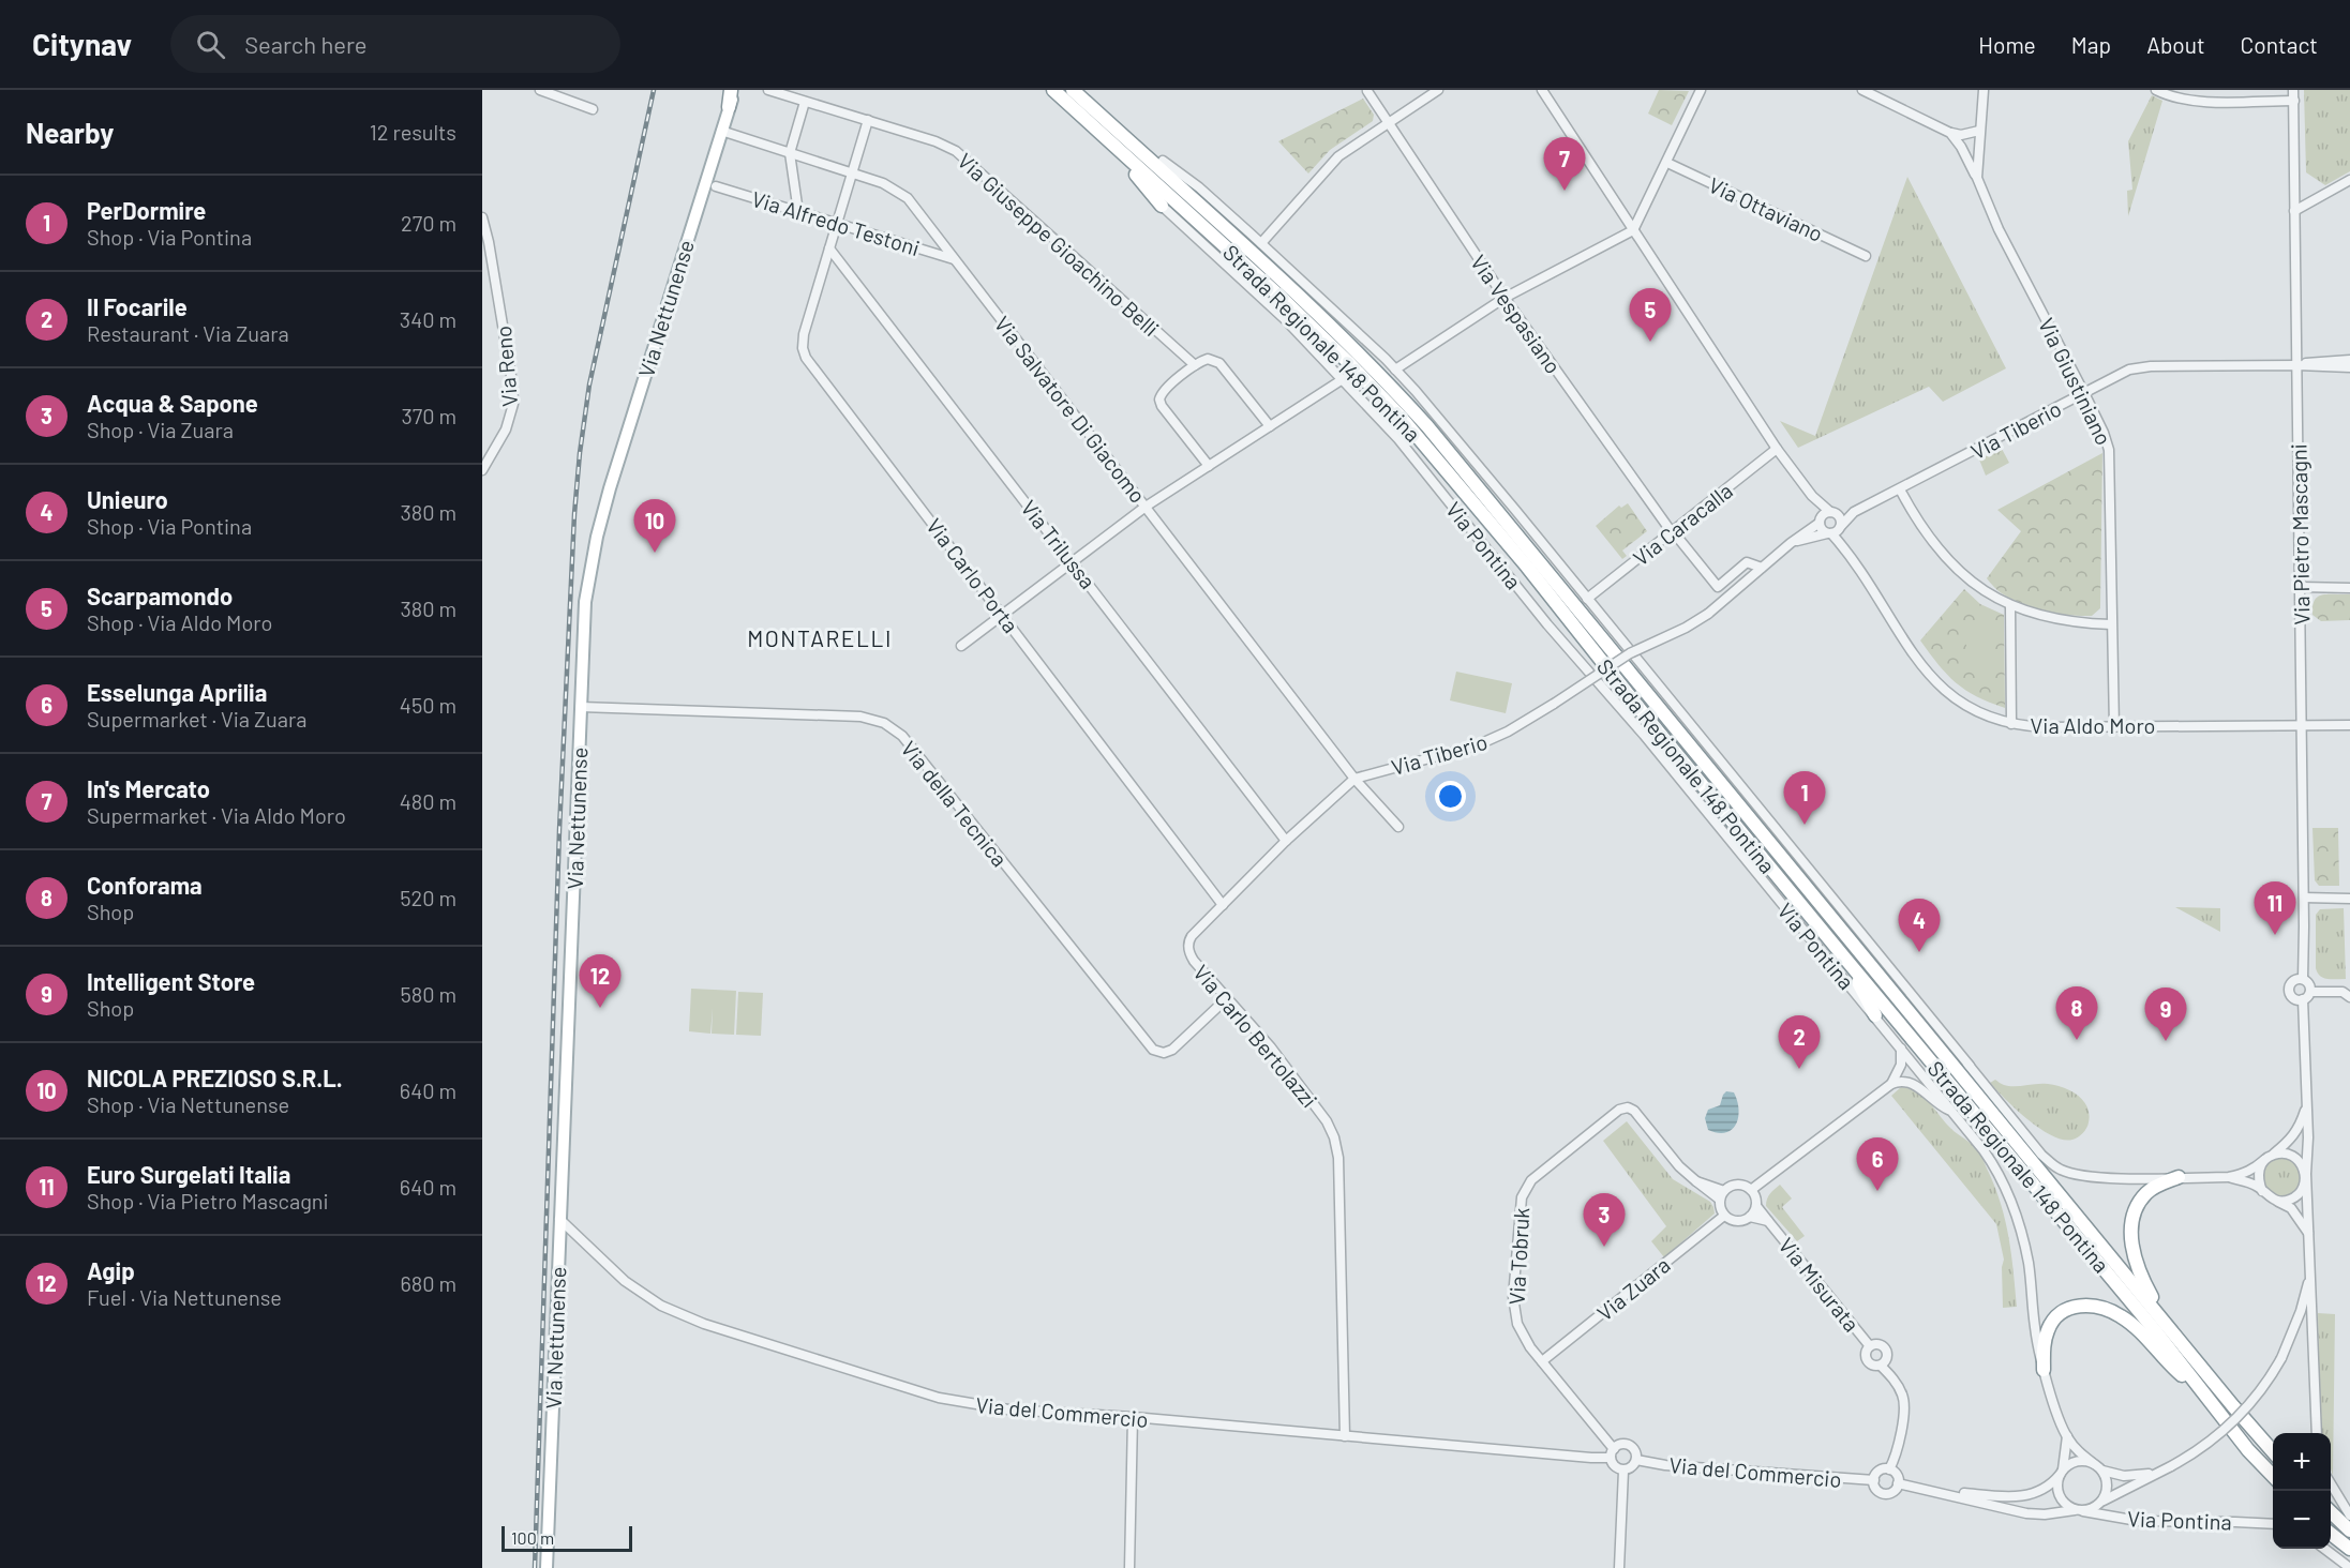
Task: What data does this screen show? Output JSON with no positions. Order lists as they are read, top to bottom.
{
  "streets": {
    "highway": ["Strada Regionale 148 Pontina"],
    "main road": ["Via Nettunense"],
    "street": [
      "Via Ottaviano",
      "Via Alfredo Testoni",
      "Via Giuseppe Gioachino Belli",
      "Via Vespasiano",
      "Via Reno",
      "Via Giustiniano",
      "Via Salvatore Di Giacomo",
      "Via Tiberio",
      "Via Caracalla",
      "Via Pietro Mascagni",
      "Via Trilussa",
      "Via Pontina",
      "Via Carlo Porta",
      "Via Aldo Moro",
      "Via della Tecnica",
      "Via Carlo Bertolazzi",
      "Via Tobruk",
      "Via Misurata",
      "Via Zuara",
      "Via del Commercio"
    ]
  },
  "crossings": [
    ["Via Alfredo Testoni", "Via Salvatore Di Giacomo"],
    ["Via Alfredo Testoni", "Via Carlo Porta"],
    ["Via Giuseppe Gioachino Belli", "Via Carlo Porta"],
    ["Via Nettunense", "Via Salvatore Di Giacomo"],
    ["Via Nettunense", "Via della Tecnica"],
    ["Via Nettunense", "Via del Commercio"],
    ["Via Vespasiano", "Via Tiberio"],
    ["Via Vespasiano", "Via Caracalla"],
    ["Via Giustiniano", "Via Tiberio"],
    ["Via Giustiniano", "Via Aldo Moro"],
    ["Via Salvatore Di Giacomo", "Via Tiberio"],
    ["Via Salvatore Di Giacomo", "Via Carlo Porta"],
    ["Via Salvatore Di Giacomo", "Via Carlo Bertolazzi"],
    ["Via Tiberio", "Via Pietro Mascagni"],
    ["Via Tiberio", "Via Aldo Moro"],
    ["Via Tiberio", "Via Carlo Bertolazzi"],
    ["Via Caracalla", "Via Pontina"],
    ["Via Caracalla", "Via Aldo Moro"],
    ["Via Pietro Mascagni", "Via Pontina"],
    ["Via Pietro Mascagni", "Via Aldo Moro"],
    ["Via Trilussa", "Via Carlo Porta"],
    ["Via Trilussa", "Via Carlo Bertolazzi"],
    ["Via Carlo Porta", "Via Carlo Bertolazzi"],
    ["Via della Tecnica", "Via Carlo Bertolazzi"],
    ["Via Carlo Bertolazzi", "Via del Commercio"],
    ["Via Tobruk", "Via Misurata"],
    ["Via Tobruk", "Via Zuara"],
    ["Via Tobruk", "Via del Commercio"],
    ["Via Misurata", "Via Zuara"],
    ["Via Misurata", "Via del Commercio"]
  ],
  "districts": ["MONTARELLI"],
  "scale_bar": "100 m",
  "page": {
    "header": "Citynav",
    "search": "Search here",
    "nav": [
      "Home",
      "Map",
      "About",
      "Contact"
    ],
    "heading": ["Nearby", "12 results"],
    "pins": [
      "7",
      "5",
      "10",
      "1",
      "11",
      "4",
      "12",
      "8",
      "9",
      "2",
      "6",
      "3"
    ],
    "list": [
      {
        "mark": "1",
        "name": "PerDormire",
        "note": "Shop · Via Pontina",
        "value": "270 m"
      },
      {
        "mark": "2",
        "name": "Il Focarile",
        "note": "Restaurant · Via Zuara",
        "value": "340 m"
      },
      {
        "mark": "3",
        "name": "Acqua & Sapone",
        "note": "Shop · Via Zuara",
        "value": "370 m"
      },
      {
        "mark": "4",
        "name": "Unieuro",
        "note": "Shop · Via Pontina",
        "value": "380 m"
      },
      {
        "mark": "5",
        "name": "Scarpamondo",
        "note": "Shop · Via Aldo Moro",
        "value": "380 m"
      },
      {
        "mark": "6",
        "name": "Esselunga Aprilia",
        "note": "Supermarket · Via Zuara",
        "value": "450 m"
      },
      {
        "mark": "7",
        "name": "In's Mercato",
        "note": "Supermarket · Via Aldo Moro",
        "value": "480 m"
      },
      {
        "mark": "8",
        "name": "Conforama",
        "note": "Shop",
        "value": "520 m"
      },
      {
        "mark": "9",
        "name": "Intelligent Store",
        "note": "Shop",
        "value": "580 m"
      },
      {
        "mark": "10",
        "name": "NICOLA PREZIOSO S.R.L.",
        "note": "Shop · Via Nettunense",
        "value": "640 m"
      },
      {
        "mark": "11",
        "name": "Euro Surgelati Italia",
        "note": "Shop · Via Pietro Mascagni",
        "value": "640 m"
      },
      {
        "mark": "12",
        "name": "Agip",
        "note": "Fuel · Via Nettunense",
        "value": "680 m"
      }
    ],
    "map_buttons": ["+", "−"],
    "scale": "100 m"
  }
}
